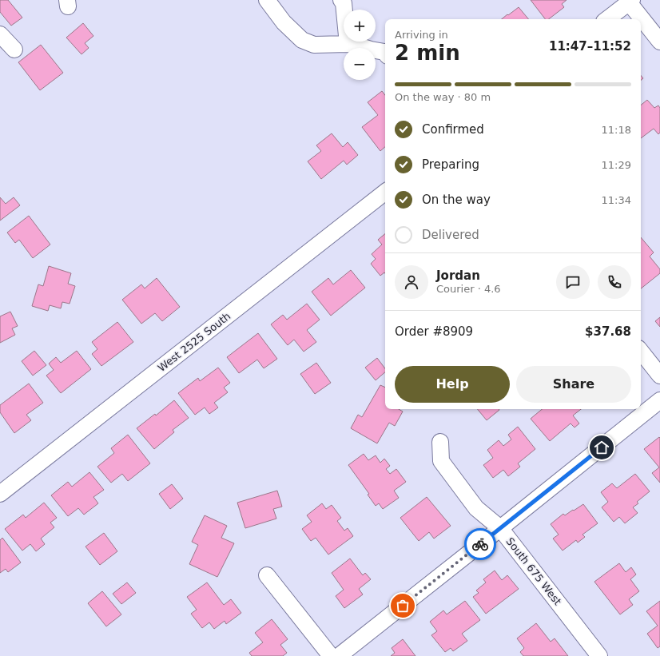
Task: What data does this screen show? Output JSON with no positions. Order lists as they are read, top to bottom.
{
  "streets": {
    "street": ["West 2525 South", "South 675 West"]
  },
  "page": {
    "map_buttons": ["+", "−"],
    "heading": ["2 min", "Arriving in", "11:47–11:52"],
    "panel": [
      "Jordan",
      "Courier · 4.6",
      "Order #8909",
      "$37.68"
    ],
    "bar": "On the way · 80 m",
    "list": [
      ["Confirmed", "11:18"],
      ["Preparing", "11:29"],
      ["On the way", "11:34"],
      "Delivered"
    ],
    "buttons": ["Help", "Share"]
  }
}
